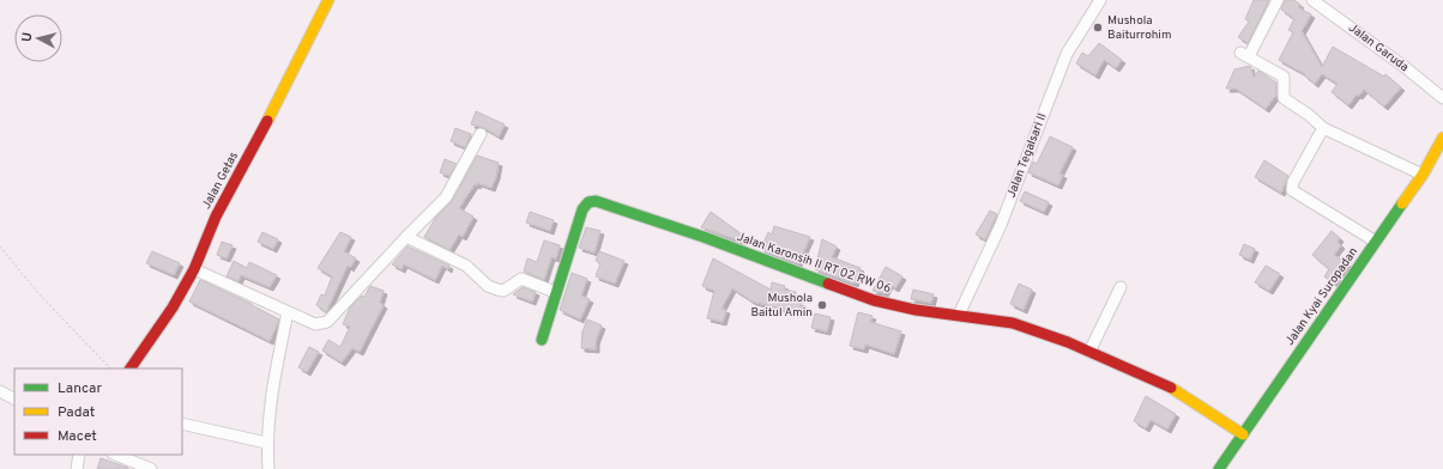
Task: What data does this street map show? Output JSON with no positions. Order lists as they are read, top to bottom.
{
  "streets": {
    "street": [
      "Jalan Garuda",
      "Jalan Tegalsari II",
      "Jalan Getas",
      "Jalan Karonsih II RT 02 RW 06",
      "Jalan Kyai Suropadan"
    ]
  },
  "crossings": [
    ["Jalan Tegalsari II", "Jalan Karonsih II RT 02 RW 06"],
    ["Jalan Karonsih II RT 02 RW 06", "Jalan Kyai Suropadan"]
  ],
  "places": ["Mushola Baiturrohim", "Mushola Baitul Amin"],
  "legend": ["Lancar", "Padat", "Macet"],
  "north": "left"
}
